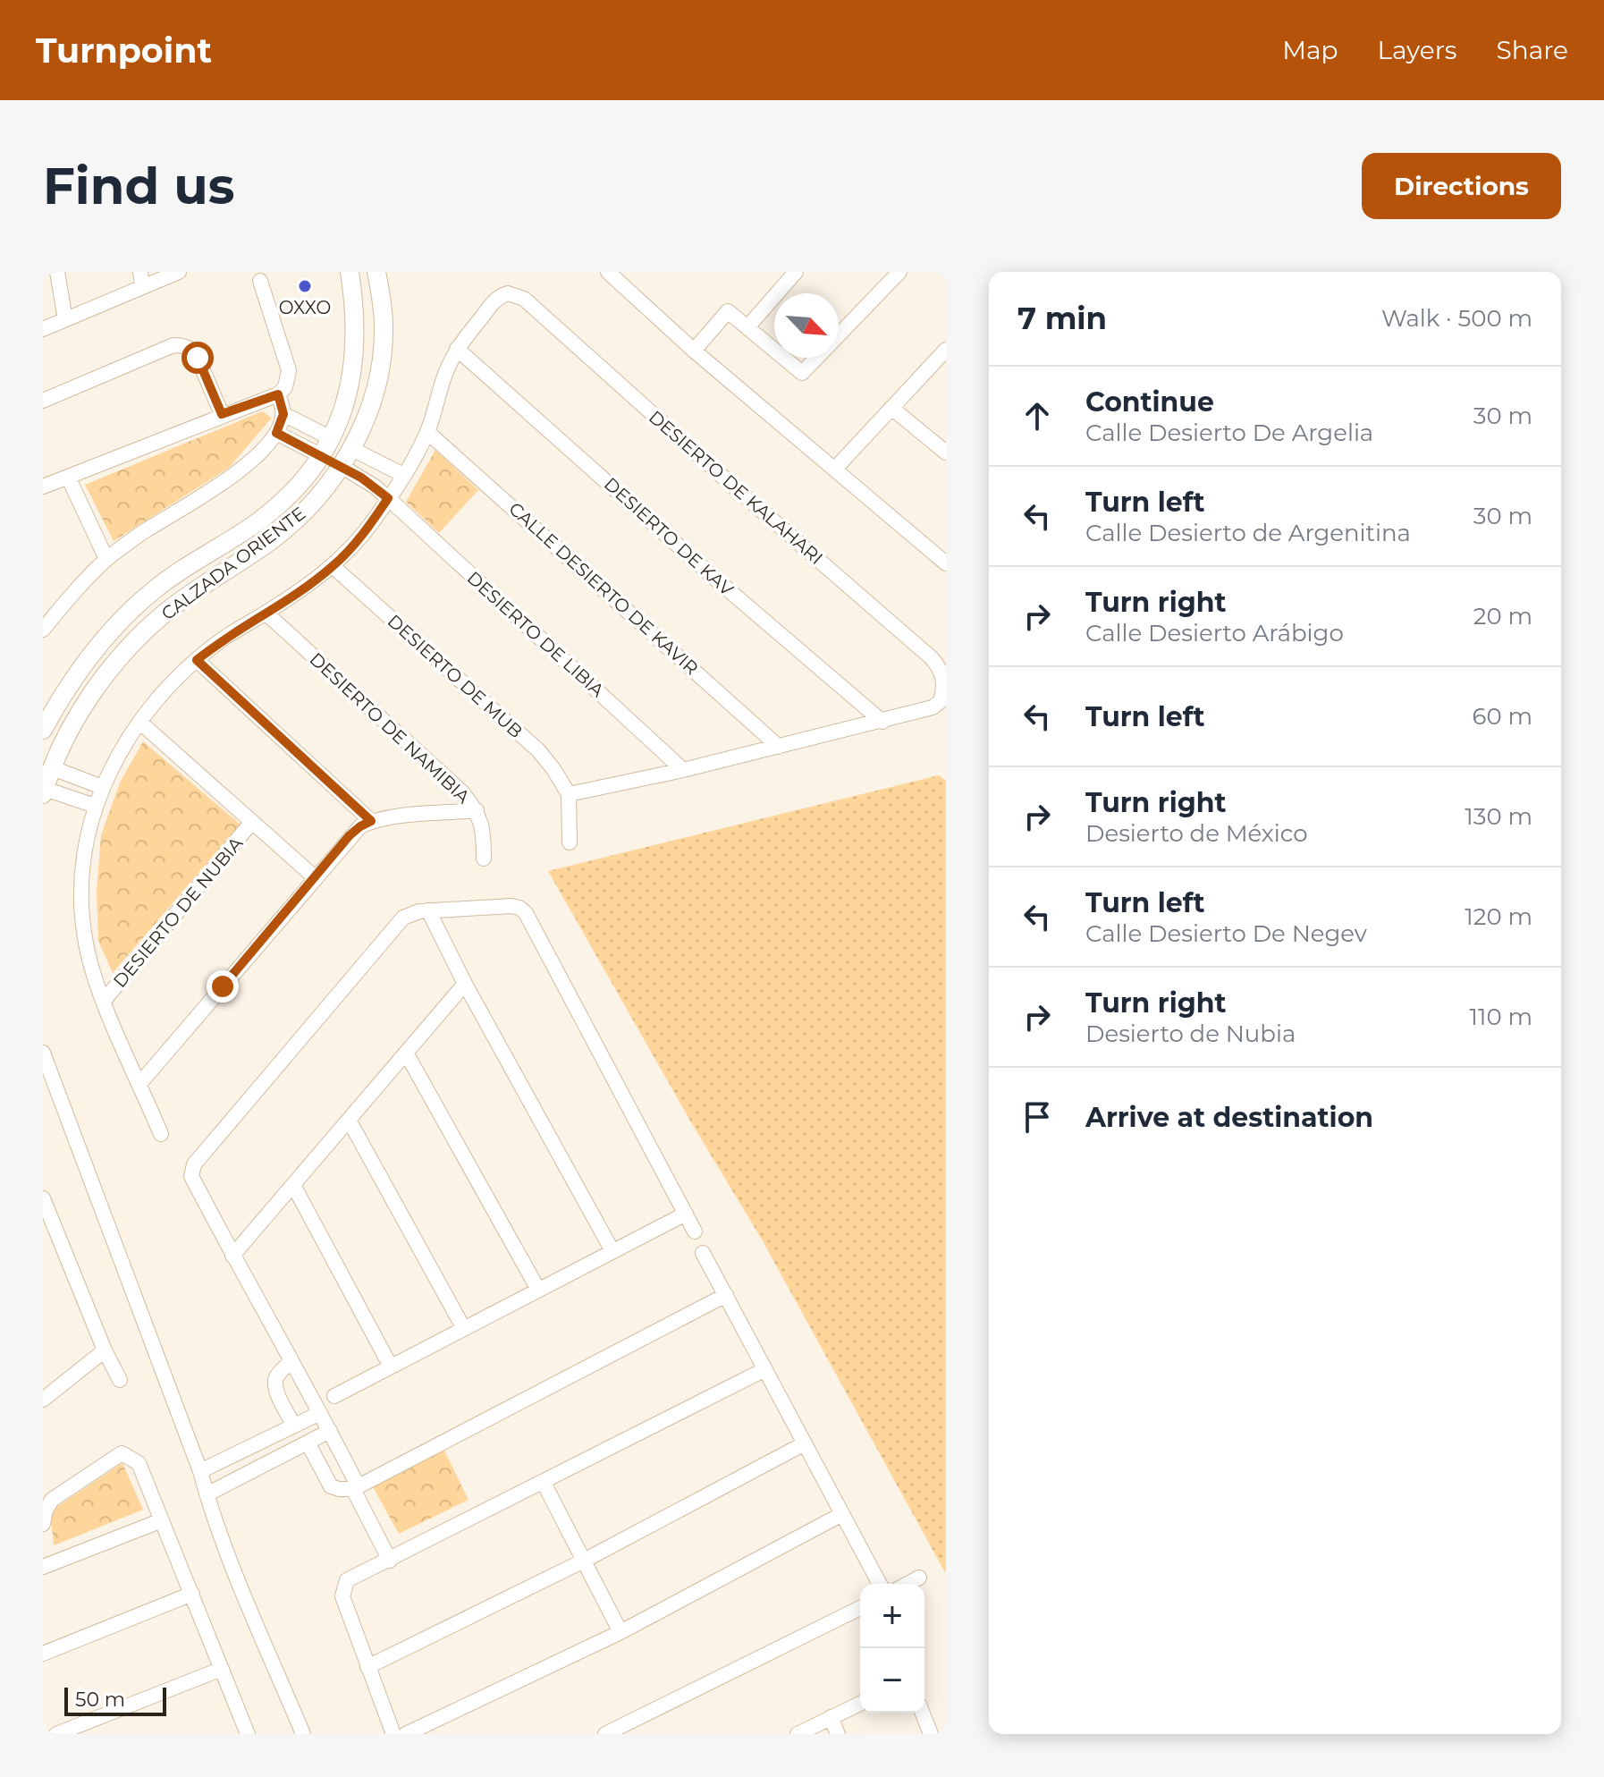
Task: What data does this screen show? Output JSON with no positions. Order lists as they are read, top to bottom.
{
  "streets": {
    "street": [
      "DESIERTO DE KALAHARI",
      "DESIERTO DE KAV",
      "CALZADA ORIENTE",
      "CALLE DESIERTO DE KAVIR",
      "DESIERTO DE LIBIA",
      "DESIERTO DE MUB",
      "DESIERTO DE NAMIBIA",
      "DESIERTO DE NUBIA"
    ]
  },
  "crossings": [
    ["DESIERTO DE KALAHARI", "DESIERTO DE KAV"],
    ["CALZADA ORIENTE", "DESIERTO DE LIBIA"]
  ],
  "places": ["OXXO"],
  "scale_bar": "50 m",
  "north": "bottom right",
  "page": {
    "header": "Turnpoint",
    "nav": ["Map", "Layers", "Share"],
    "buttons": "Directions",
    "title": "Find us",
    "heading": ["7 min", "Walk · 500 m"],
    "list": [
      ["Continue", "Calle Desierto De Argelia", "30 m"],
      ["Turn left", "Calle Desierto de Argenitina", "30 m"],
      ["Turn right", "Calle Desierto Arábigo", "20 m"],
      ["Turn left", "60 m"],
      ["Turn right", "Desierto de México", "130 m"],
      ["Turn left", "Calle Desierto De Negev", "120 m"],
      ["Turn right", "Desierto de Nubia", "110 m"],
      "Arrive at destination"
    ],
    "map_buttons": ["+", "−"],
    "scale": "50 m"
  }
}
